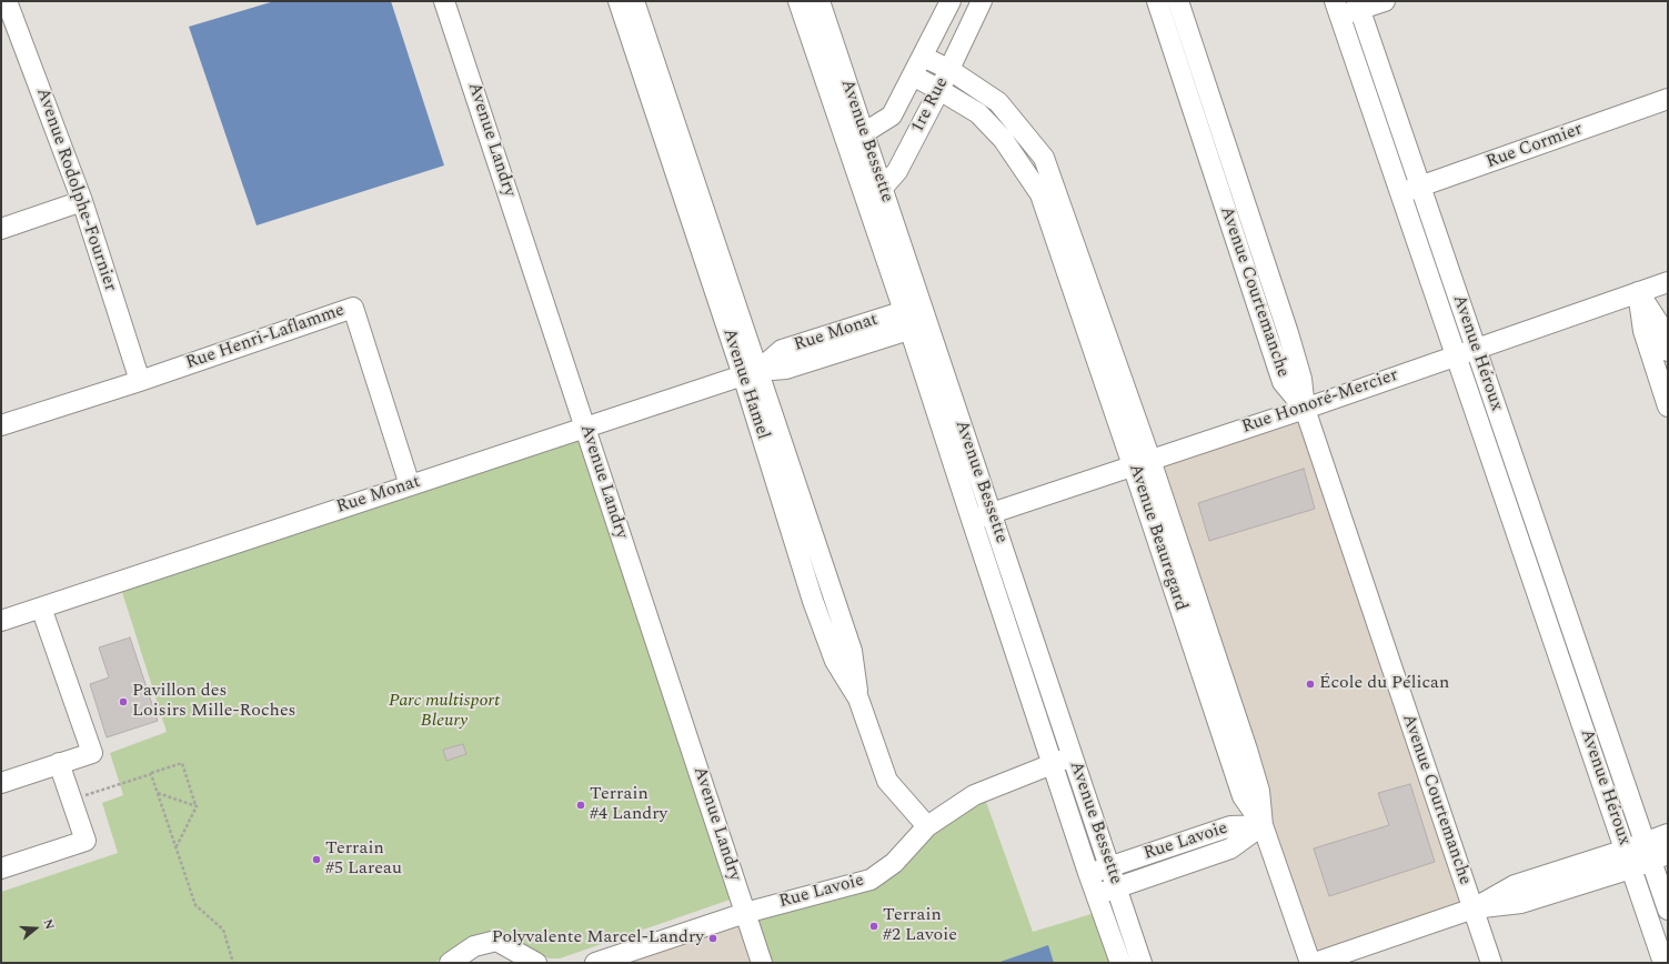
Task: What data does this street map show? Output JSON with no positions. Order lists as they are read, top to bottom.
{
  "streets": {
    "street": [
      "1re Rue",
      "Avenue Landry",
      "Avenue Bessette",
      "Rue Cormier",
      "Avenue Rodolphe-Fournier",
      "Avenue Courtemanche",
      "Rue Monat",
      "Rue Henri-Laflamme",
      "Avenue Héroux",
      "Avenue Hamel",
      "Rue Honoré-Mercier",
      "Avenue Beauregard",
      "Rue Lavoie"
    ]
  },
  "crossings": [
    ["1re Rue", "Avenue Bessette"],
    ["1re Rue", "Avenue Beauregard"],
    ["Avenue Landry", "Rue Monat"],
    ["Avenue Landry", "Rue Lavoie"],
    ["Avenue Bessette", "Rue Monat"],
    ["Avenue Bessette", "Rue Honoré-Mercier"],
    ["Avenue Bessette", "Rue Lavoie"],
    ["Rue Cormier", "Avenue Héroux"],
    ["Avenue Rodolphe-Fournier", "Rue Henri-Laflamme"],
    ["Avenue Courtemanche", "Rue Honoré-Mercier"],
    ["Rue Monat", "Rue Henri-Laflamme"],
    ["Rue Monat", "Avenue Hamel"],
    ["Avenue Héroux", "Rue Honoré-Mercier"],
    ["Avenue Hamel", "Rue Lavoie"],
    ["Rue Honoré-Mercier", "Avenue Beauregard"],
    ["Avenue Beauregard", "Rue Lavoie"]
  ],
  "parks": ["Parc multisport Bleury"],
  "places": [
    "École du Pélican",
    "Pavillon des Loisirs Mille-Roches",
    "Terrain #4 Landry",
    "Terrain #5 Lareau",
    "Terrain #2 Lavoie",
    "Polyvalente Marcel-Landry"
  ],
  "north": "right"
}
